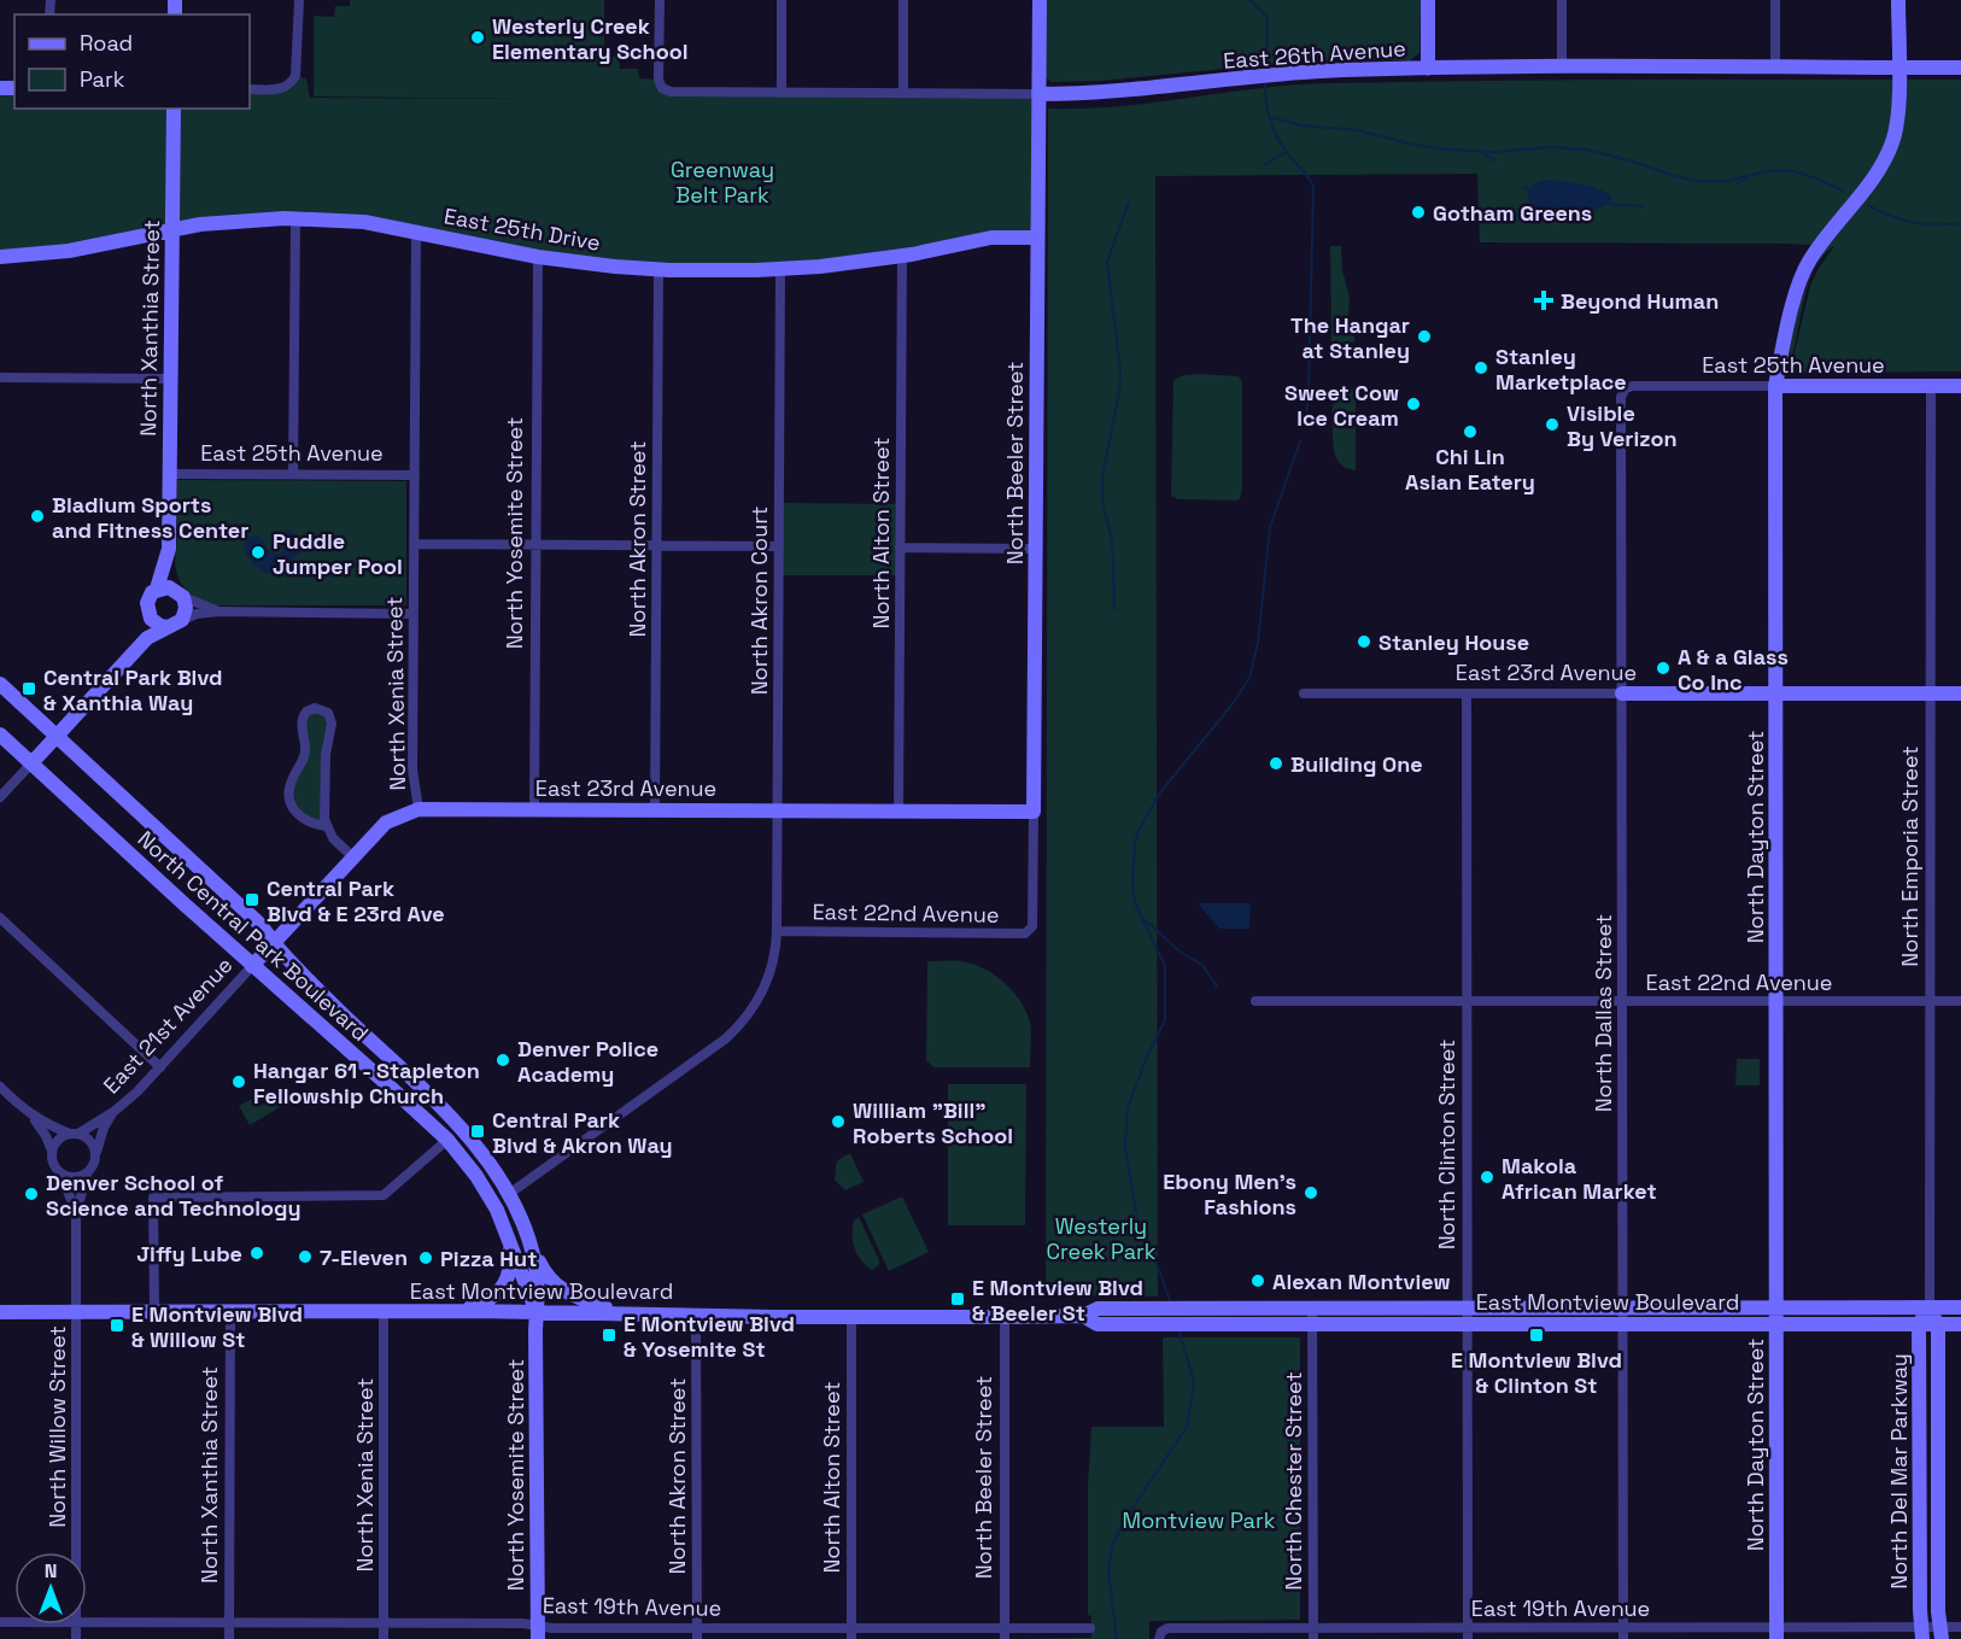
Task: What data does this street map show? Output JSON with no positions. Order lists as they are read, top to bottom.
{
  "streets": {
    "street": [
      "East 26th Avenue",
      "East 25th Drive",
      "North Xanthia Street",
      "East 25th Avenue",
      "North Beeler Street",
      "North Yosemite Street",
      "North Alton Street",
      "North Akron Street",
      "North Akron Court",
      "East 23rd Avenue",
      "North Xenia Street",
      "North Dayton Street",
      "North Emporia Street",
      "East 22nd Avenue",
      "North Central Park Boulevard",
      "North Dallas Street",
      "East 21st Avenue",
      "North Clinton Street",
      "East Montview Boulevard",
      "North Willow Street",
      "North Del Mar Parkway",
      "North Chester Street",
      "East 19th Avenue"
    ]
  },
  "crossings": [
    ["East 26th Avenue", "North Beeler Street"],
    ["East 26th Avenue", "North Dayton Street"],
    ["East 25th Drive", "North Xanthia Street"],
    ["East 25th Drive", "North Beeler Street"],
    ["East 25th Drive", "North Yosemite Street"],
    ["East 25th Drive", "North Alton Street"],
    ["East 25th Drive", "North Akron Street"],
    ["East 25th Drive", "North Akron Court"],
    ["East 25th Drive", "North Xenia Street"],
    ["North Xanthia Street", "East 25th Avenue"],
    ["North Xanthia Street", "East Montview Boulevard"],
    ["North Xanthia Street", "East 19th Avenue"],
    ["East 25th Avenue", "North Xenia Street"],
    ["East 25th Avenue", "North Dayton Street"],
    ["East 25th Avenue", "North Emporia Street"],
    ["East 25th Avenue", "North Dallas Street"],
    ["North Beeler Street", "East 23rd Avenue"],
    ["North Beeler Street", "East 22nd Avenue"],
    ["North Beeler Street", "East Montview Boulevard"],
    ["North Beeler Street", "East 19th Avenue"],
    ["North Yosemite Street", "East 23rd Avenue"],
    ["North Yosemite Street", "North Central Park Boulevard"],
    ["North Yosemite Street", "East Montview Boulevard"],
    ["North Yosemite Street", "East 19th Avenue"],
    ["North Alton Street", "East 23rd Avenue"],
    ["North Alton Street", "East Montview Boulevard"],
    ["North Alton Street", "East 19th Avenue"],
    ["North Akron Street", "East 23rd Avenue"],
    ["North Akron Street", "East Montview Boulevard"],
    ["North Akron Street", "East 19th Avenue"],
    ["North Akron Court", "East 23rd Avenue"],
    ["North Akron Court", "East 22nd Avenue"],
    ["North Akron Court", "North Central Park Boulevard"],
    ["East 23rd Avenue", "North Xenia Street"],
    ["East 23rd Avenue", "North Dayton Street"],
    ["East 23rd Avenue", "North Emporia Street"],
    ["East 23rd Avenue", "North Central Park Boulevard"],
    ["East 23rd Avenue", "North Dallas Street"],
    ["East 23rd Avenue", "East 21st Avenue"],
    ["East 23rd Avenue", "North Clinton Street"],
    ["North Xenia Street", "East Montview Boulevard"],
    ["North Xenia Street", "East 19th Avenue"],
    ["North Dayton Street", "East 22nd Avenue"],
    ["North Dayton Street", "East Montview Boulevard"],
    ["North Dayton Street", "East 19th Avenue"],
    ["North Emporia Street", "East 22nd Avenue"],
    ["North Emporia Street", "East Montview Boulevard"],
    ["North Emporia Street", "North Del Mar Parkway"],
    ["East 22nd Avenue", "North Dallas Street"],
    ["East 22nd Avenue", "North Clinton Street"],
    ["North Central Park Boulevard", "East 21st Avenue"],
    ["North Central Park Boulevard", "East Montview Boulevard"],
    ["North Dallas Street", "East Montview Boulevard"],
    ["North Dallas Street", "East 19th Avenue"],
    ["East 21st Avenue", "North Willow Street"],
    ["North Clinton Street", "East Montview Boulevard"],
    ["North Clinton Street", "East 19th Avenue"],
    ["East Montview Boulevard", "North Willow Street"],
    ["East Montview Boulevard", "North Del Mar Parkway"],
    ["East Montview Boulevard", "North Chester Street"],
    ["North Del Mar Parkway", "East 19th Avenue"],
    ["North Chester Street", "East 19th Avenue"]
  ],
  "parks": ["Greenway Belt Park", "Westerly Creek Park", "Montview Park"],
  "places": {
    "other": [
      "Westerly Creek Elementary School",
      "Gotham Greens",
      "The Hangar at Stanley",
      "Stanley Marketplace",
      "Sweet Cow Ice Cream",
      "Visible By Verizon",
      "Chi Lin Asian Eatery",
      "Bladium Sports and Fitness Center",
      "Puddle Jumper Pool",
      "Stanley House",
      "A & a Glass Co Inc",
      "Building One",
      "Denver Police Academy",
      "Hangar 61 - Stapleton Fellowship Church",
      "William \"Bill\" Roberts School",
      "Makola African Market",
      "Ebony Men's Fashions",
      "Denver School of Science and Technology",
      "Jiffy Lube",
      "7-Eleven",
      "Pizza Hut",
      "Alexan Montview"
    ],
    "health": ["Beyond Human"],
    "transit": [
      "Central Park Blvd & Xanthia Way",
      "Central Park Blvd & E 23rd Ave",
      "Central Park Blvd & Akron Way",
      "E Montview Blvd & Beeler St",
      "E Montview Blvd & Willow St",
      "E Montview Blvd & Yosemite St",
      "E Montview Blvd & Clinton St"
    ]
  },
  "legend": ["Road", "Park"],
  "north": "top"
}
